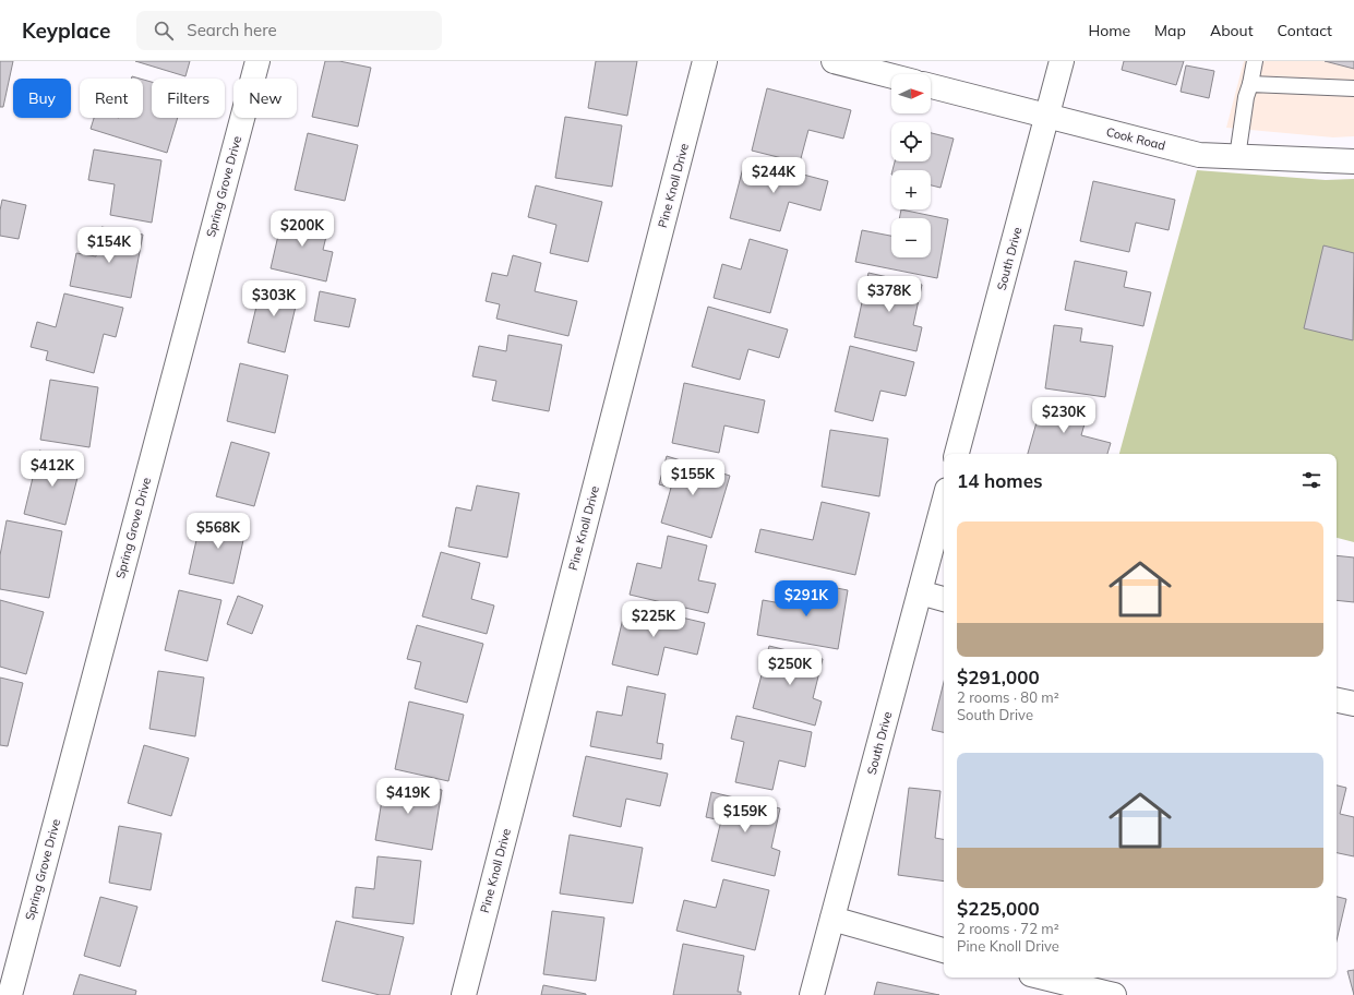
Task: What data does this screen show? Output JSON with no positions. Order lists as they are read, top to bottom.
{
  "streets": {
    "street": [
      "Cook Road",
      "Pine Knoll Drive",
      "Spring Grove Drive",
      "South Drive"
    ]
  },
  "crossings": [
    ["Cook Road", "South Drive"]
  ],
  "north": "right",
  "page": {
    "header": "Keyplace",
    "search": "Search here",
    "nav": [
      "Home",
      "Map",
      "About",
      "Contact"
    ],
    "map_buttons": ["+", "−"],
    "chip": [
      "Buy",
      "Rent",
      "Filters",
      "New"
    ],
    "price": [
      "$244K",
      "$200K",
      "$154K",
      "$378K",
      "$303K",
      "$230K",
      "$412K",
      "$155K",
      "$568K",
      "$291K",
      "$225K",
      "$250K",
      "$419K",
      "$159K"
    ],
    "heading": "14 homes",
    "list": [
      {
        "name": "$291,000",
        "note": "2 rooms · 80 m² · South Drive"
      },
      {
        "name": "$225,000",
        "note": "2 rooms · 72 m² · Pine Knoll Drive"
      }
    ]
  }
}
